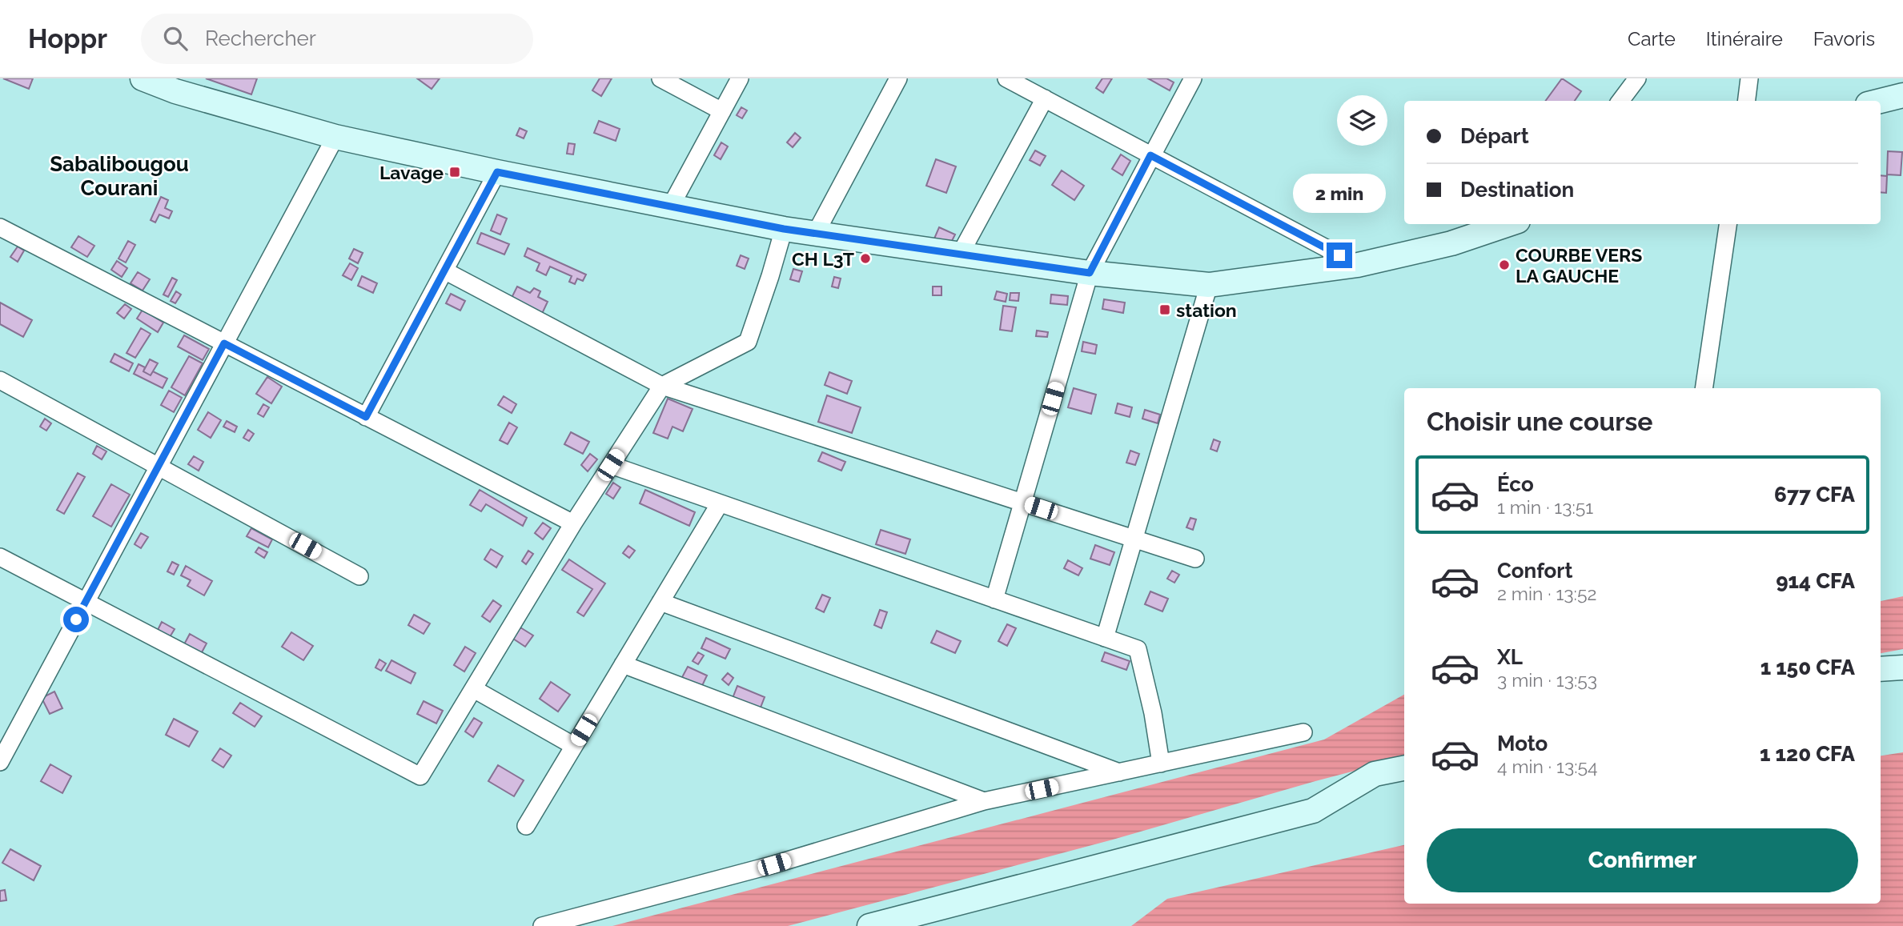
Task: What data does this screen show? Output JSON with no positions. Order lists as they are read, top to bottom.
{
  "districts": ["Sabalibougou Courani"],
  "places": {
    "transit": ["Lavage", "station"],
    "other": ["CH L3T", "COURBE VERS LA GAUCHE"]
  },
  "page": {
    "header": "Hoppr",
    "search": "Rechercher",
    "nav": ["Carte", "Itinéraire", "Favoris"],
    "banner": ["Départ", "Destination"],
    "bubble": "2 min",
    "heading": "Choisir une course",
    "list": [
      {
        "name": "Éco",
        "note": "1 min · 13:51",
        "value": "677 CFA"
      },
      {
        "name": "Confort",
        "note": "2 min · 13:52",
        "value": "914 CFA"
      },
      {
        "name": "XL",
        "note": "3 min · 13:53",
        "value": "1 150 CFA"
      },
      {
        "name": "Moto",
        "note": "4 min · 13:54",
        "value": "1 120 CFA"
      }
    ],
    "buttons": "Confirmer"
  }
}
